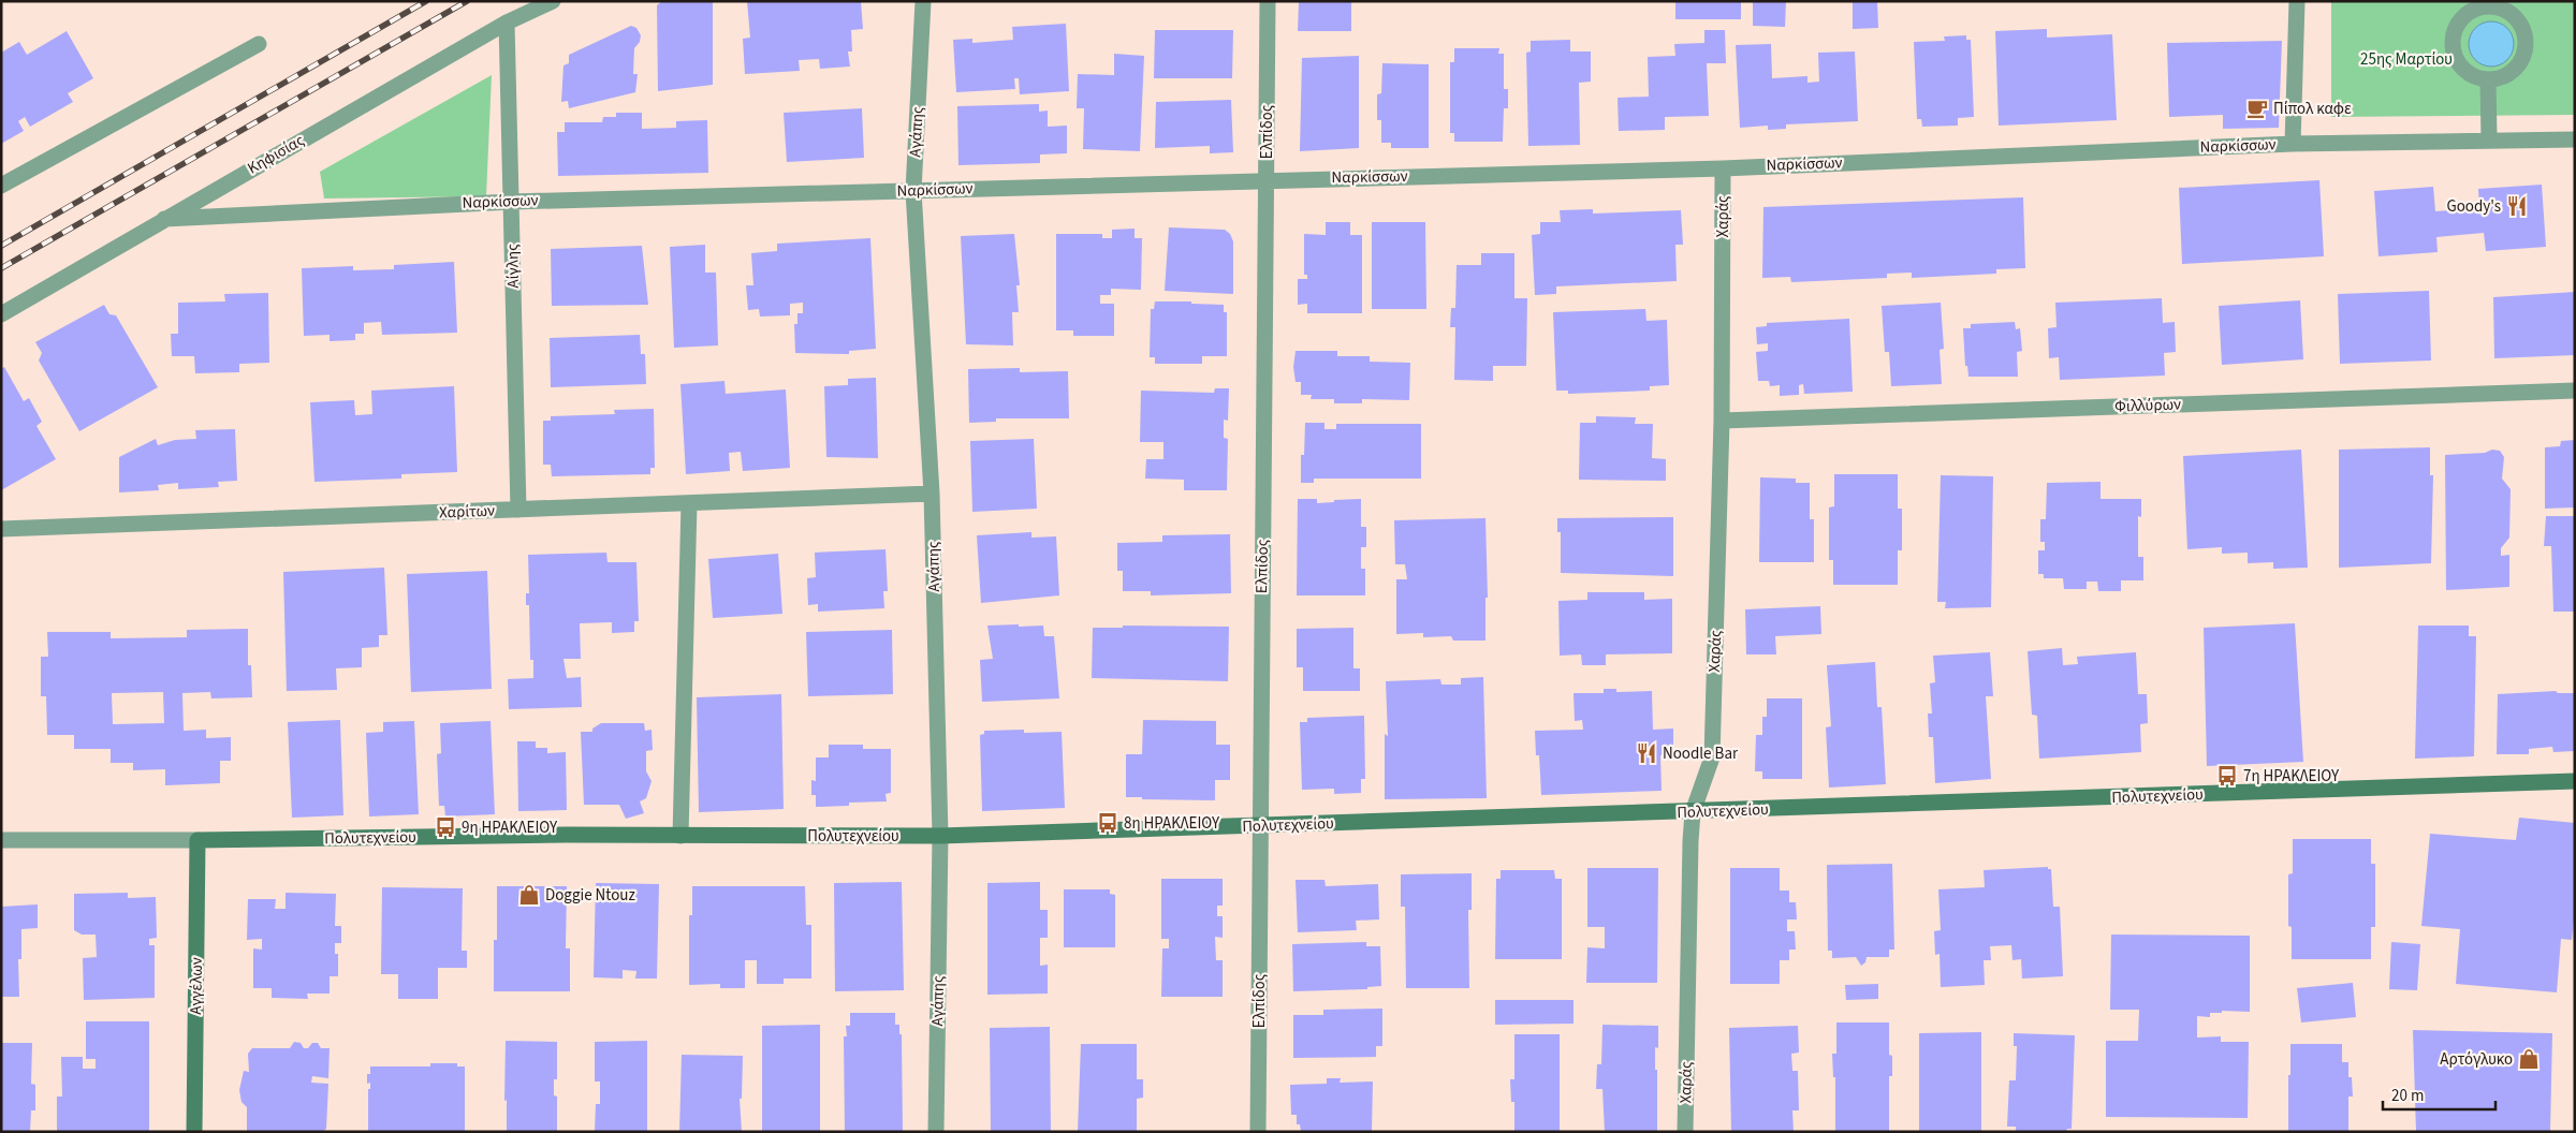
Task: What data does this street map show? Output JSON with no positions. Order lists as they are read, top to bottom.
{
  "streets": {
    "street": [
      "Αγάπης",
      "Ελπίδος",
      "Ναρκίσσων",
      "Κηφισίας",
      "Χαράς",
      "Αίγλης",
      "Φιλλύρων",
      "Χαρίτων",
      "Πολυτεχνείου",
      "Αγγέλων"
    ]
  },
  "crossings": [
    ["Αγάπης", "Ναρκίσσων"],
    ["Αγάπης", "Χαρίτων"],
    ["Αγάπης", "Πολυτεχνείου"],
    ["Ελπίδος", "Ναρκίσσων"],
    ["Ελπίδος", "Πολυτεχνείου"],
    ["Ναρκίσσων", "Κηφισίας"],
    ["Ναρκίσσων", "Χαράς"],
    ["Ναρκίσσων", "Αίγλης"],
    ["Κηφισίας", "Αίγλης"],
    ["Χαράς", "Φιλλύρων"],
    ["Χαράς", "Πολυτεχνείου"],
    ["Αίγλης", "Χαρίτων"],
    ["Πολυτεχνείου", "Αγγέλων"]
  ],
  "parks": ["25ης Μαρτίου"],
  "places": {
    "cafe": ["Πίπολ καφε"],
    "restaurant": ["Goody's", "Noodle Bar"],
    "bus stop": ["7η ΗΡΑΚΛΕΙΟΥ", "8η ΗΡΑΚΛΕΙΟΥ", "9η ΗΡΑΚΛΕΙΟΥ"],
    "shop": ["Doggie Ntouz", "Αρτόγλυκο"]
  },
  "scale_bar": "20 m"
}
